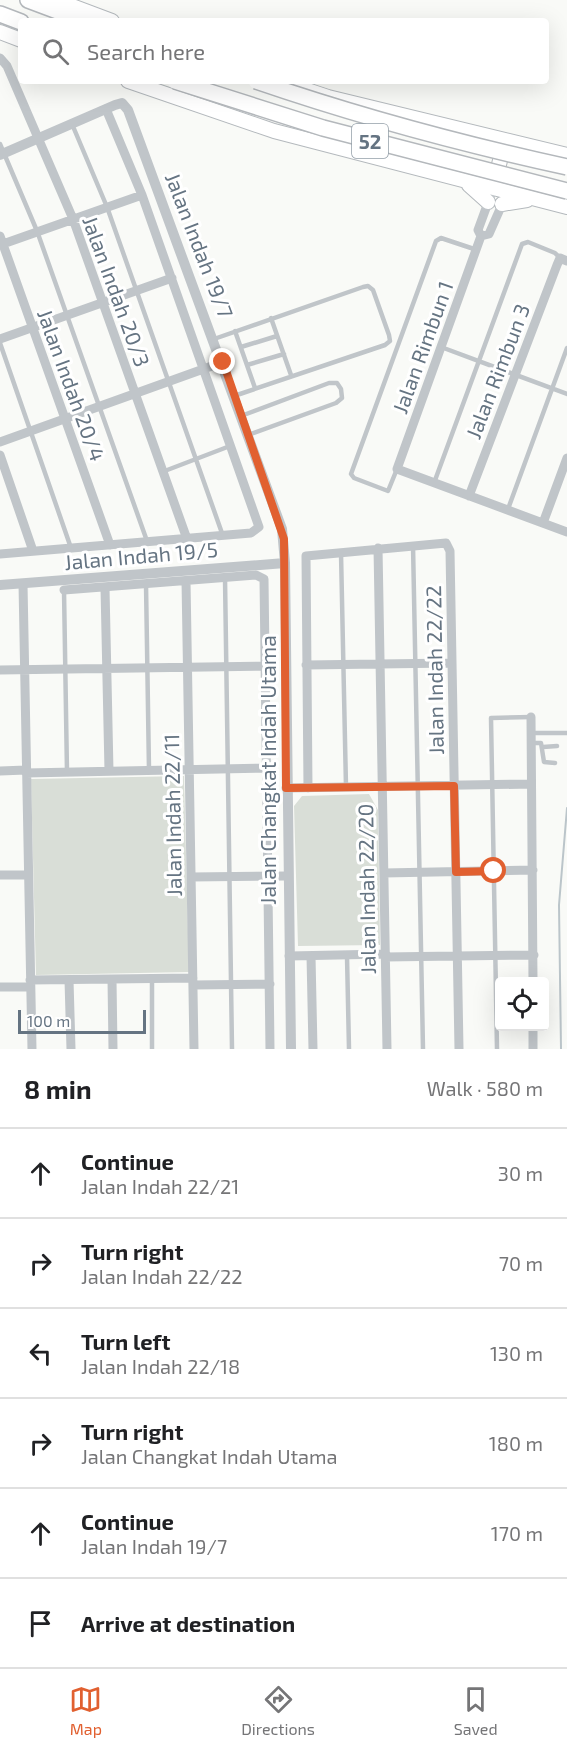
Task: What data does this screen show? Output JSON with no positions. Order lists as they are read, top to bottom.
{
  "streets": {
    "highway": ["52"],
    "street": [
      "Jalan Indah 19/7",
      "Jalan Indah 20/3",
      "Jalan Rimbun 1",
      "Jalan Rimbun 3",
      "Jalan Indah 20/4",
      "Jalan Indah 19/5",
      "Jalan Indah 22/22",
      "Jalan Changkat Indah Utama",
      "Jalan Indah 22/11",
      "Jalan Indah 22/20"
    ]
  },
  "crossings": [
    ["Jalan Indah 19/7", "Jalan Indah 19/5"],
    ["Jalan Indah 19/7", "Jalan Changkat Indah Utama"],
    ["Jalan Indah 19/5", "Jalan Changkat Indah Utama"]
  ],
  "scale_bar": "100 m",
  "page": {
    "search": "Search here",
    "scale": "100 m",
    "heading": ["8 min", "Walk · 580 m"],
    "list": [
      ["Continue", "Jalan Indah 22/21", "30 m"],
      ["Turn right", "Jalan Indah 22/22", "70 m"],
      ["Turn left", "Jalan Indah 22/18", "130 m"],
      ["Turn right", "Jalan Changkat Indah Utama", "180 m"],
      ["Continue", "Jalan Indah 19/7", "170 m"],
      "Arrive at destination"
    ],
    "nav": ["Map", "Directions", "Saved"]
  }
}
